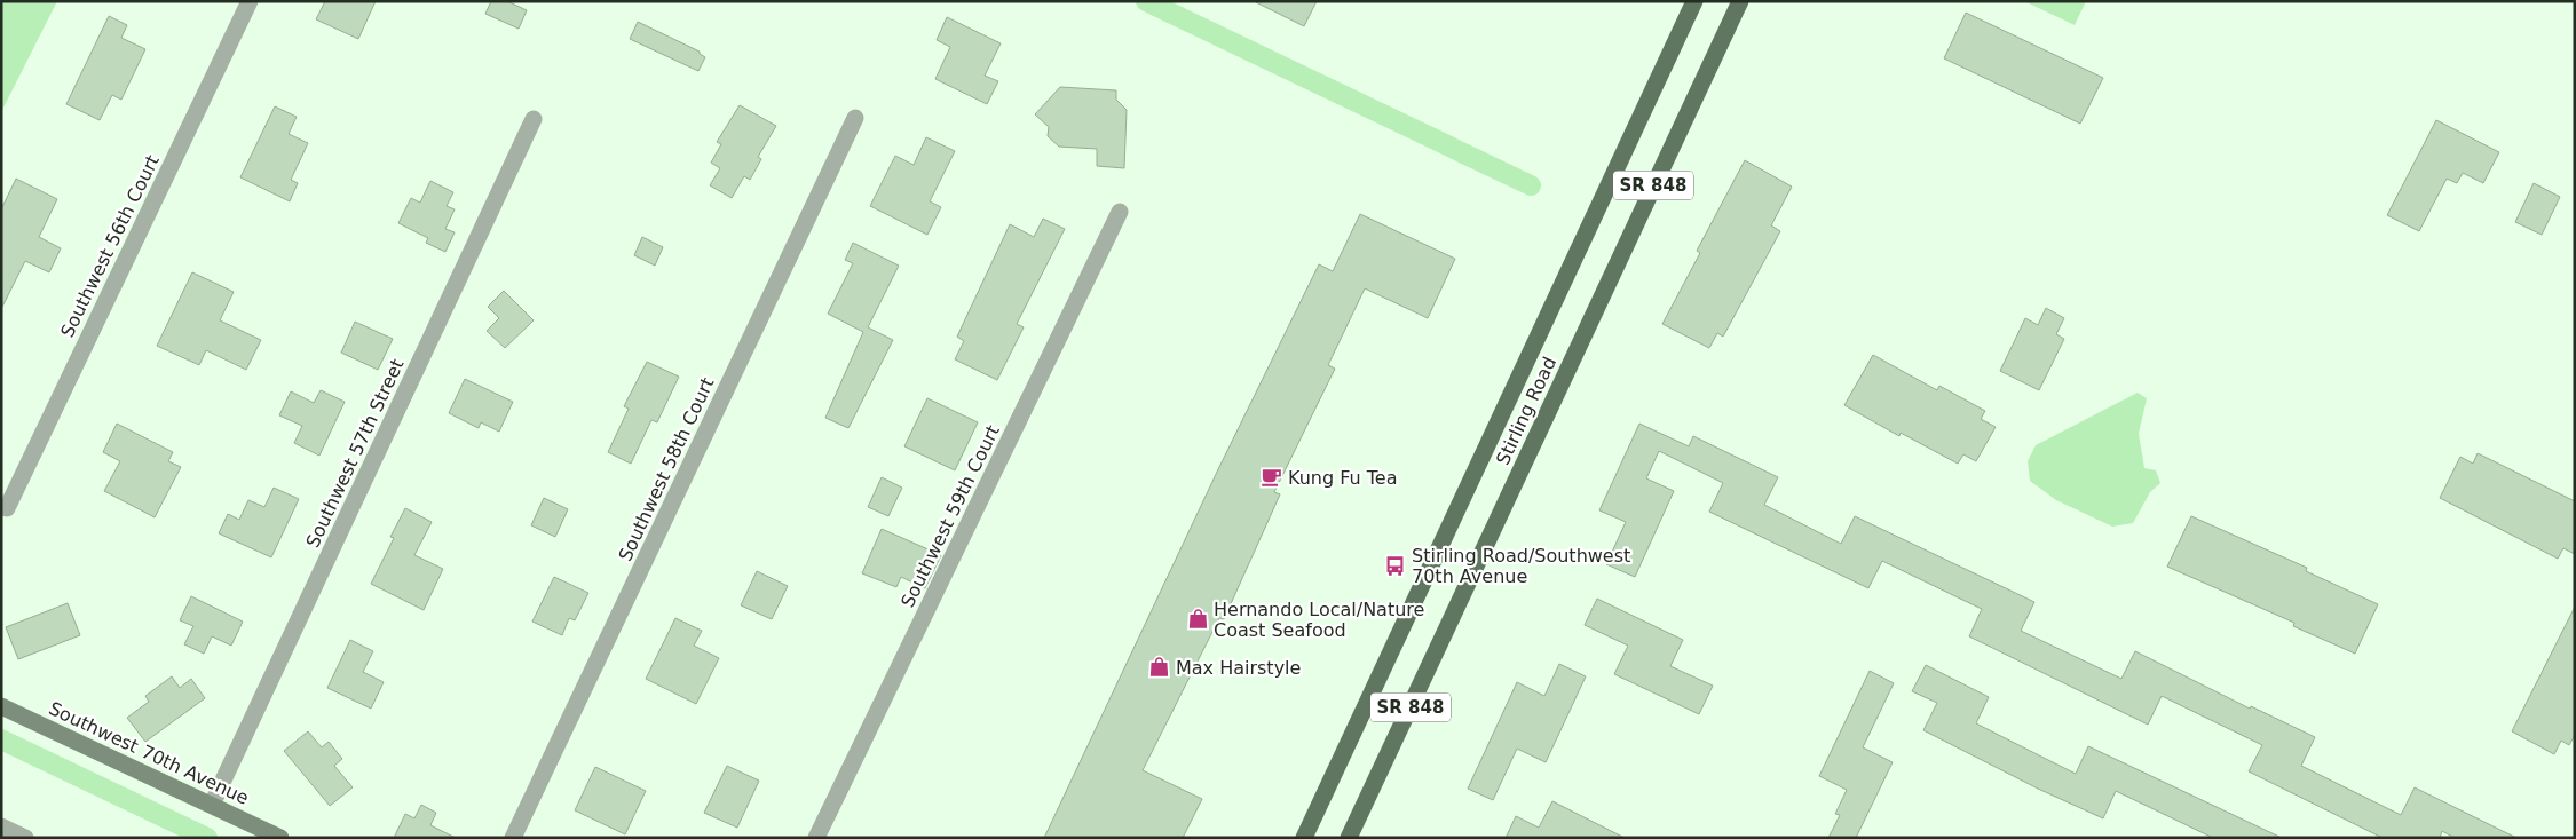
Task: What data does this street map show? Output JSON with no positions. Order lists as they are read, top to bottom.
{
  "streets": {
    "main road": ["SR 848", "Stirling Road"],
    "street": [
      "Southwest 56th Court",
      "Southwest 57th Street",
      "Southwest 58th Court",
      "Southwest 59th Court",
      "Southwest 70th Avenue"
    ]
  },
  "crossings": [
    ["Southwest 57th Street", "Southwest 70th Avenue"]
  ],
  "places": {
    "cafe": ["Kung Fu Tea"],
    "bus stop": ["Stirling Road/Southwest 70th Avenue"],
    "shop": ["Hernando Local/Nature Coast Seafood", "Max Hairstyle"]
  }
}
